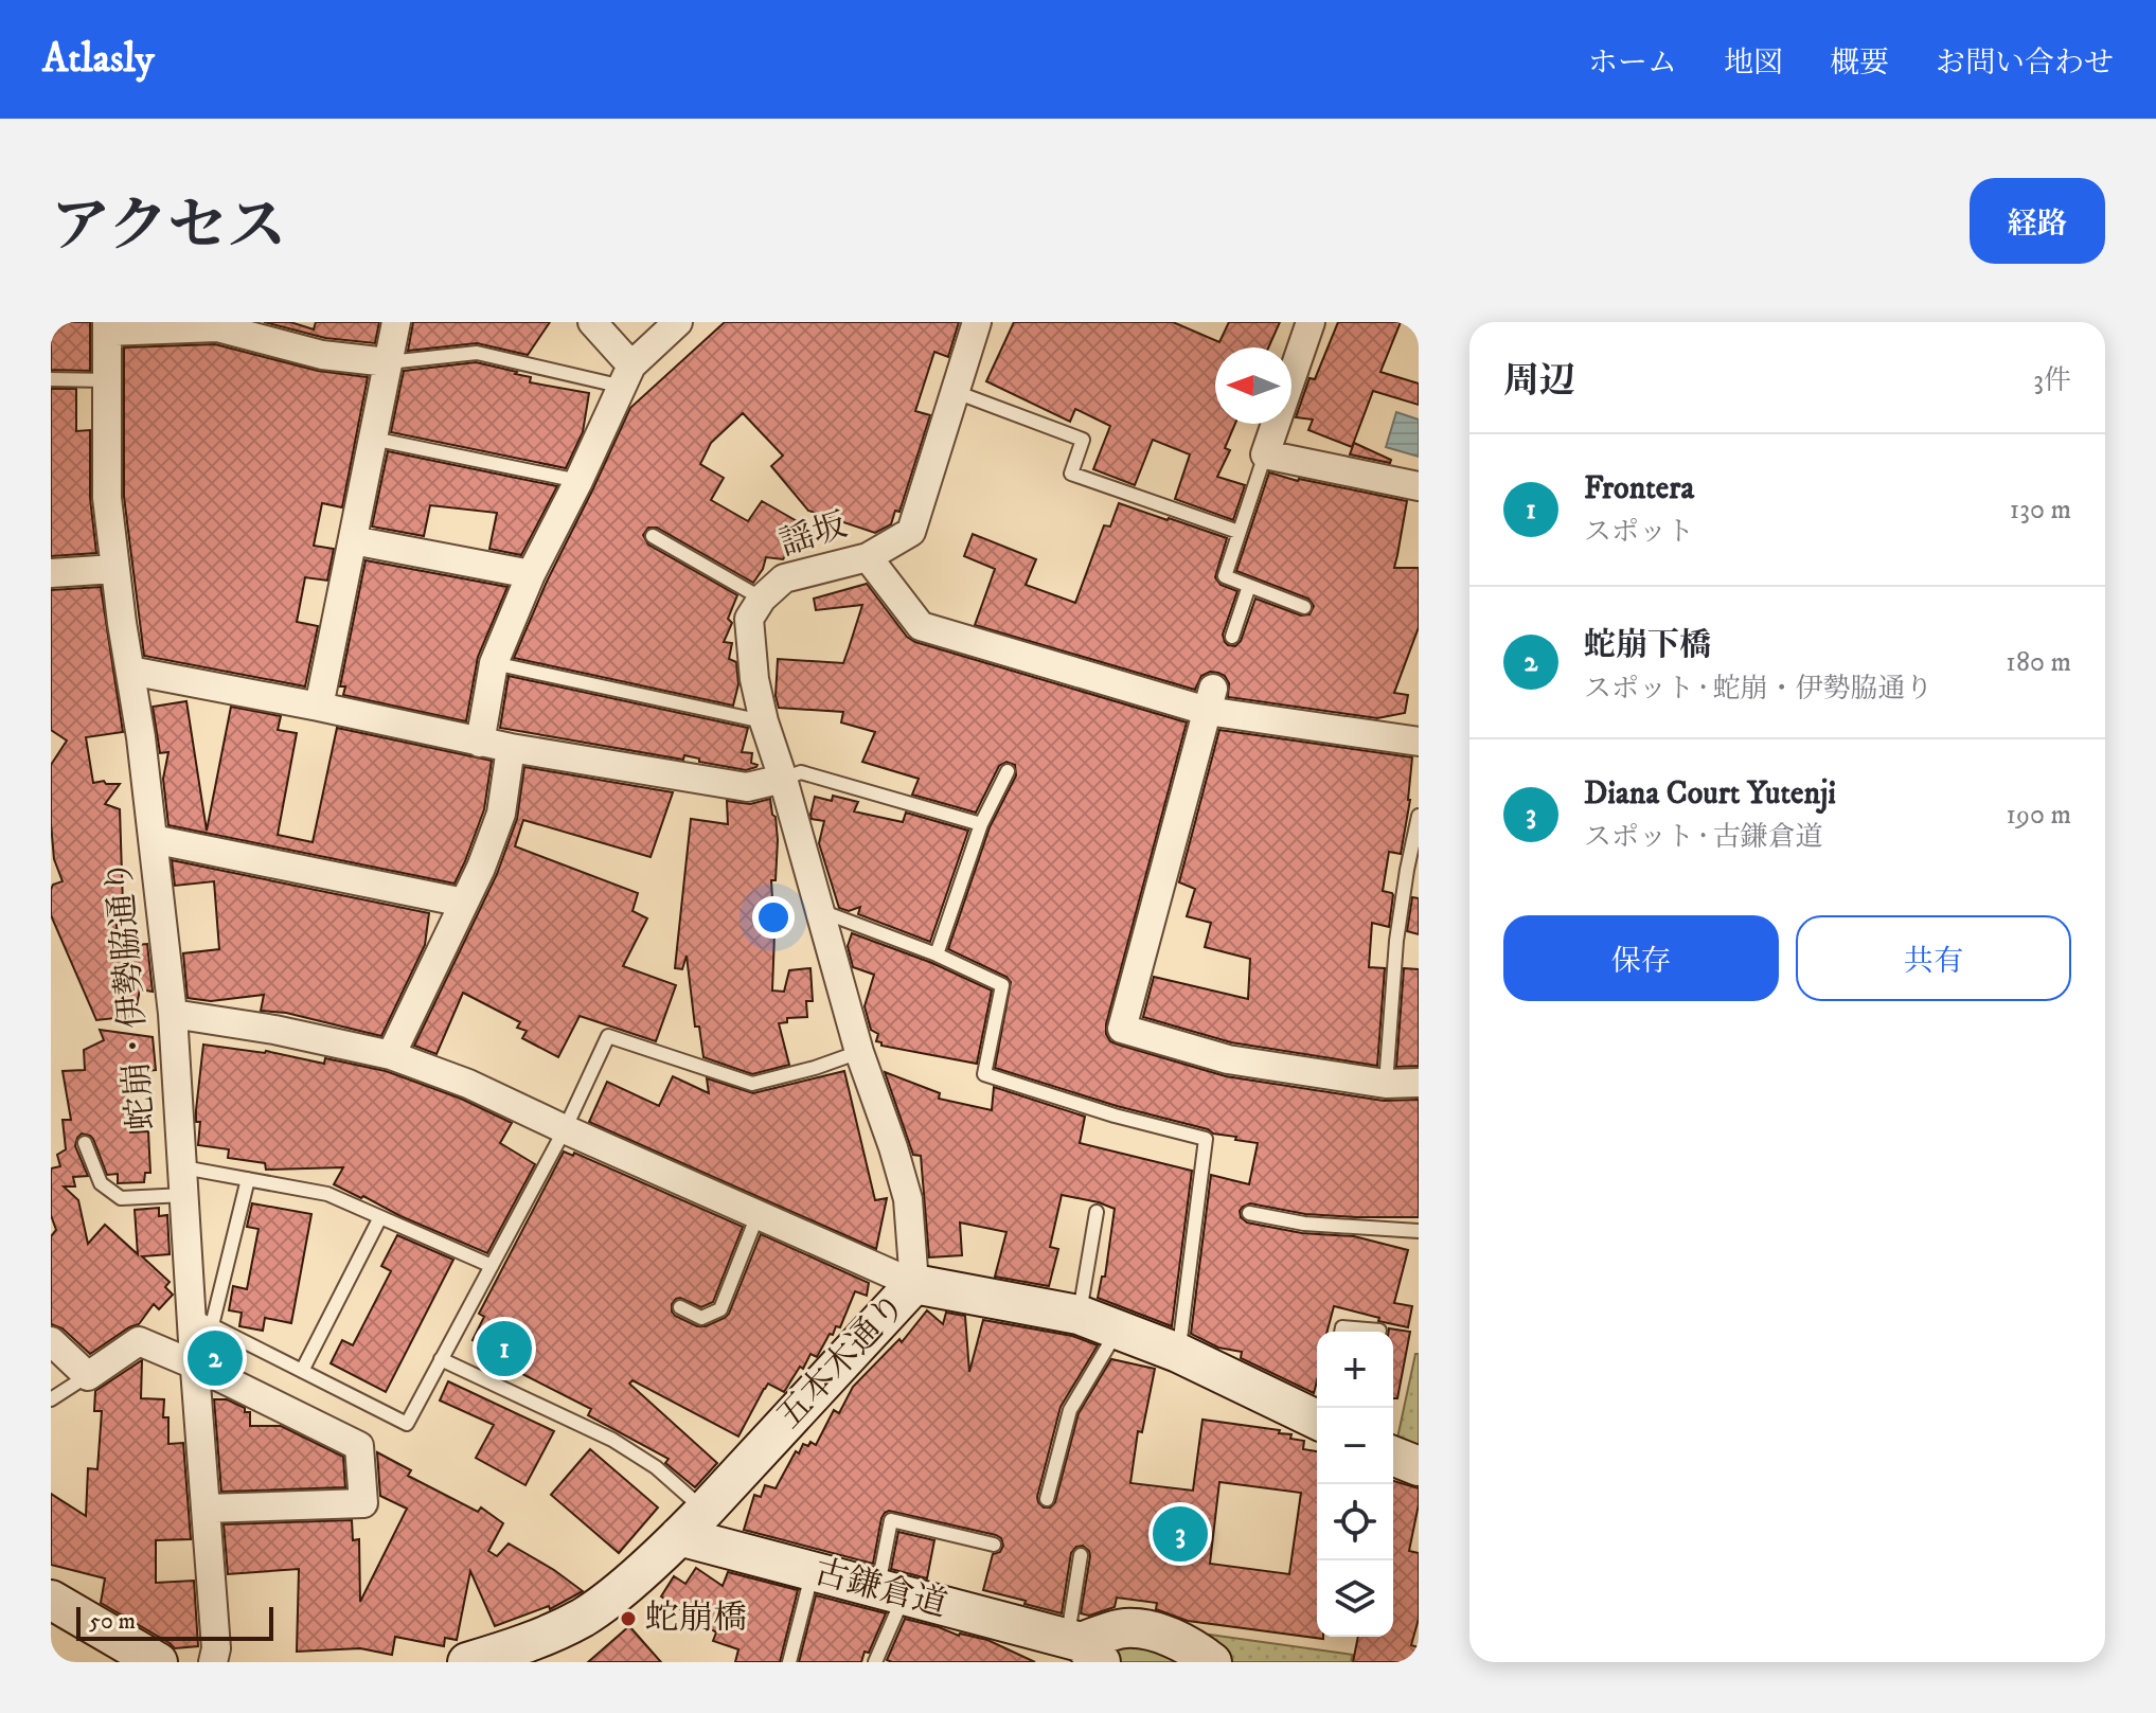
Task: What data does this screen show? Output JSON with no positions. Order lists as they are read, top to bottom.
{
  "streets": {
    "street": [
      "謡坂",
      "蛇崩・伊勢脇通り",
      "五本木通り",
      "古鎌倉道"
    ]
  },
  "crossings": [
    ["謡坂", "五本木通り"],
    ["五本木通り", "古鎌倉道"]
  ],
  "places": ["蛇崩橋"],
  "scale_bar": "50 m",
  "north": "left",
  "page": {
    "header": "Atlasly",
    "nav": [
      "ホーム",
      "地図",
      "概要",
      "お問い合わせ"
    ],
    "title": "アクセス",
    "buttons": [
      "経路",
      ["保存", "共有"]
    ],
    "heading": ["周辺", "3件"],
    "list": [
      {
        "mark": "1",
        "name": "Frontera",
        "note": "スポット",
        "value": "130 m"
      },
      {
        "mark": "2",
        "name": "蛇崩下橋",
        "note": "スポット · 蛇崩・伊勢脇通り",
        "value": "180 m"
      },
      {
        "mark": "3",
        "name": "Diana Court Yutenji",
        "note": "スポット · 古鎌倉道",
        "value": "190 m"
      }
    ],
    "pins": ["1", "2", "3"],
    "map_buttons": ["+", "−"],
    "scale": "50 m"
  }
}
